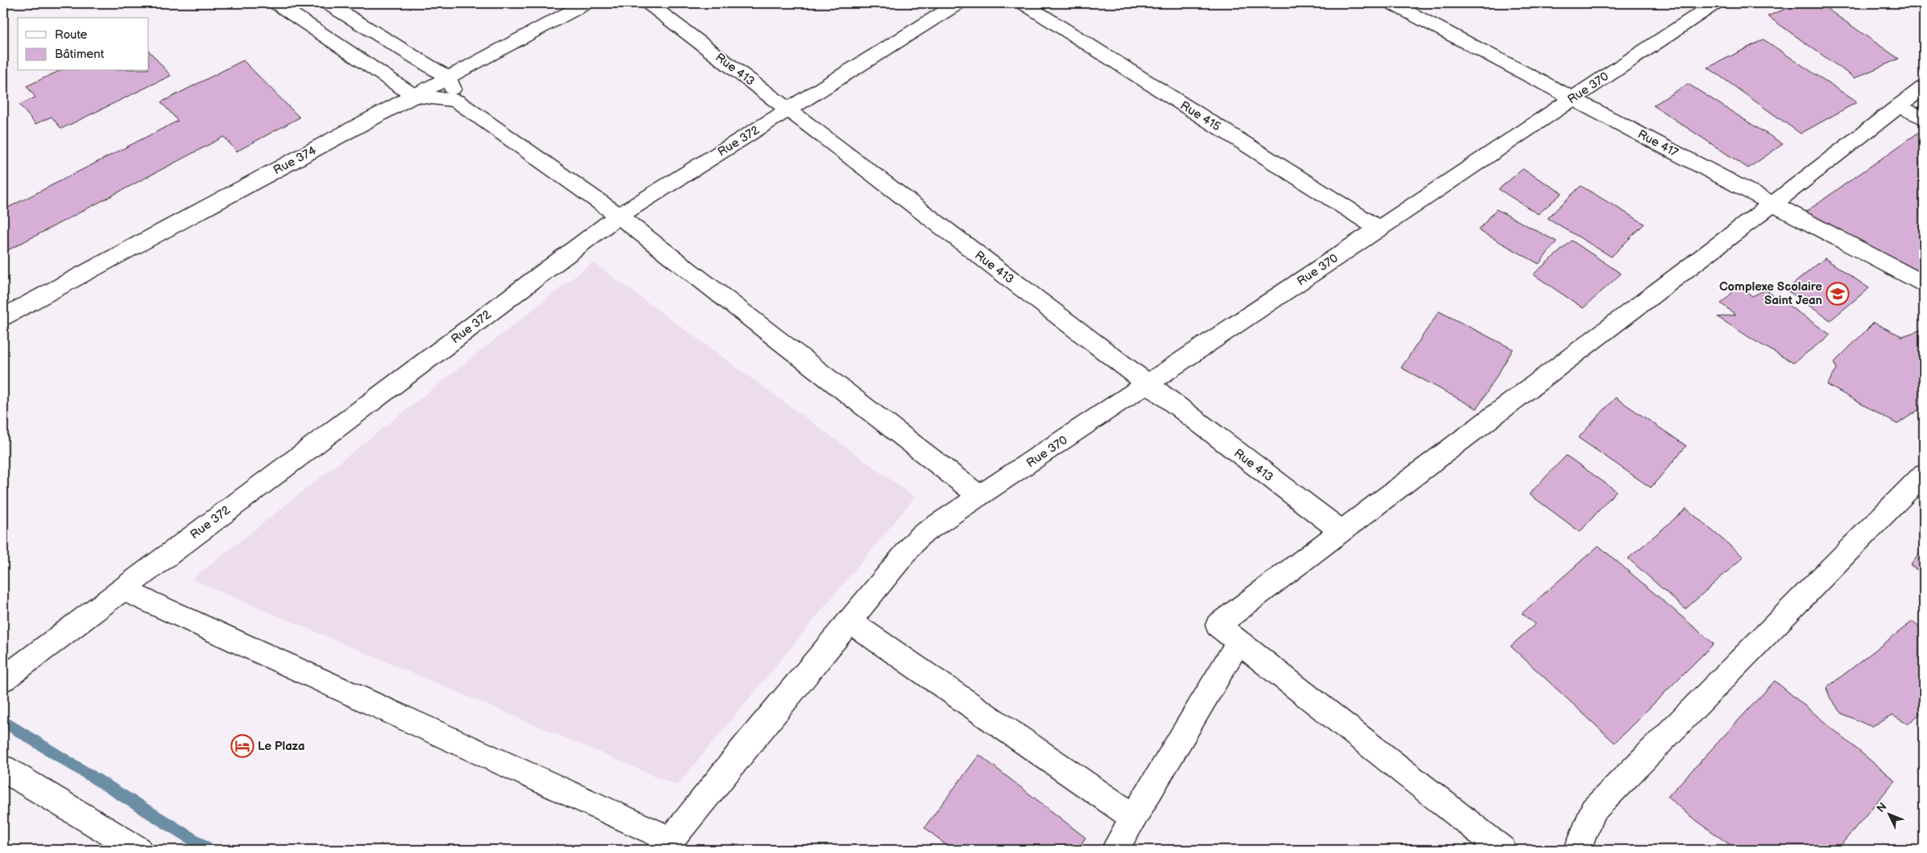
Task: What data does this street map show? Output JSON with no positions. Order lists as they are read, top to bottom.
{
  "streets": {
    "street": [
      "Rue 413",
      "Rue 370",
      "Rue 415",
      "Rue 372",
      "Rue 417",
      "Rue 374"
    ]
  },
  "crossings": [
    ["Rue 413", "Rue 370"],
    ["Rue 413", "Rue 372"],
    ["Rue 370", "Rue 415"],
    ["Rue 370", "Rue 417"]
  ],
  "places": {
    "school or university": ["Complexe Scolaire Saint Jean"],
    "hotel": ["Le Plaza"]
  },
  "legend": ["Route", "Bâtiment"],
  "north": "top left"
}
